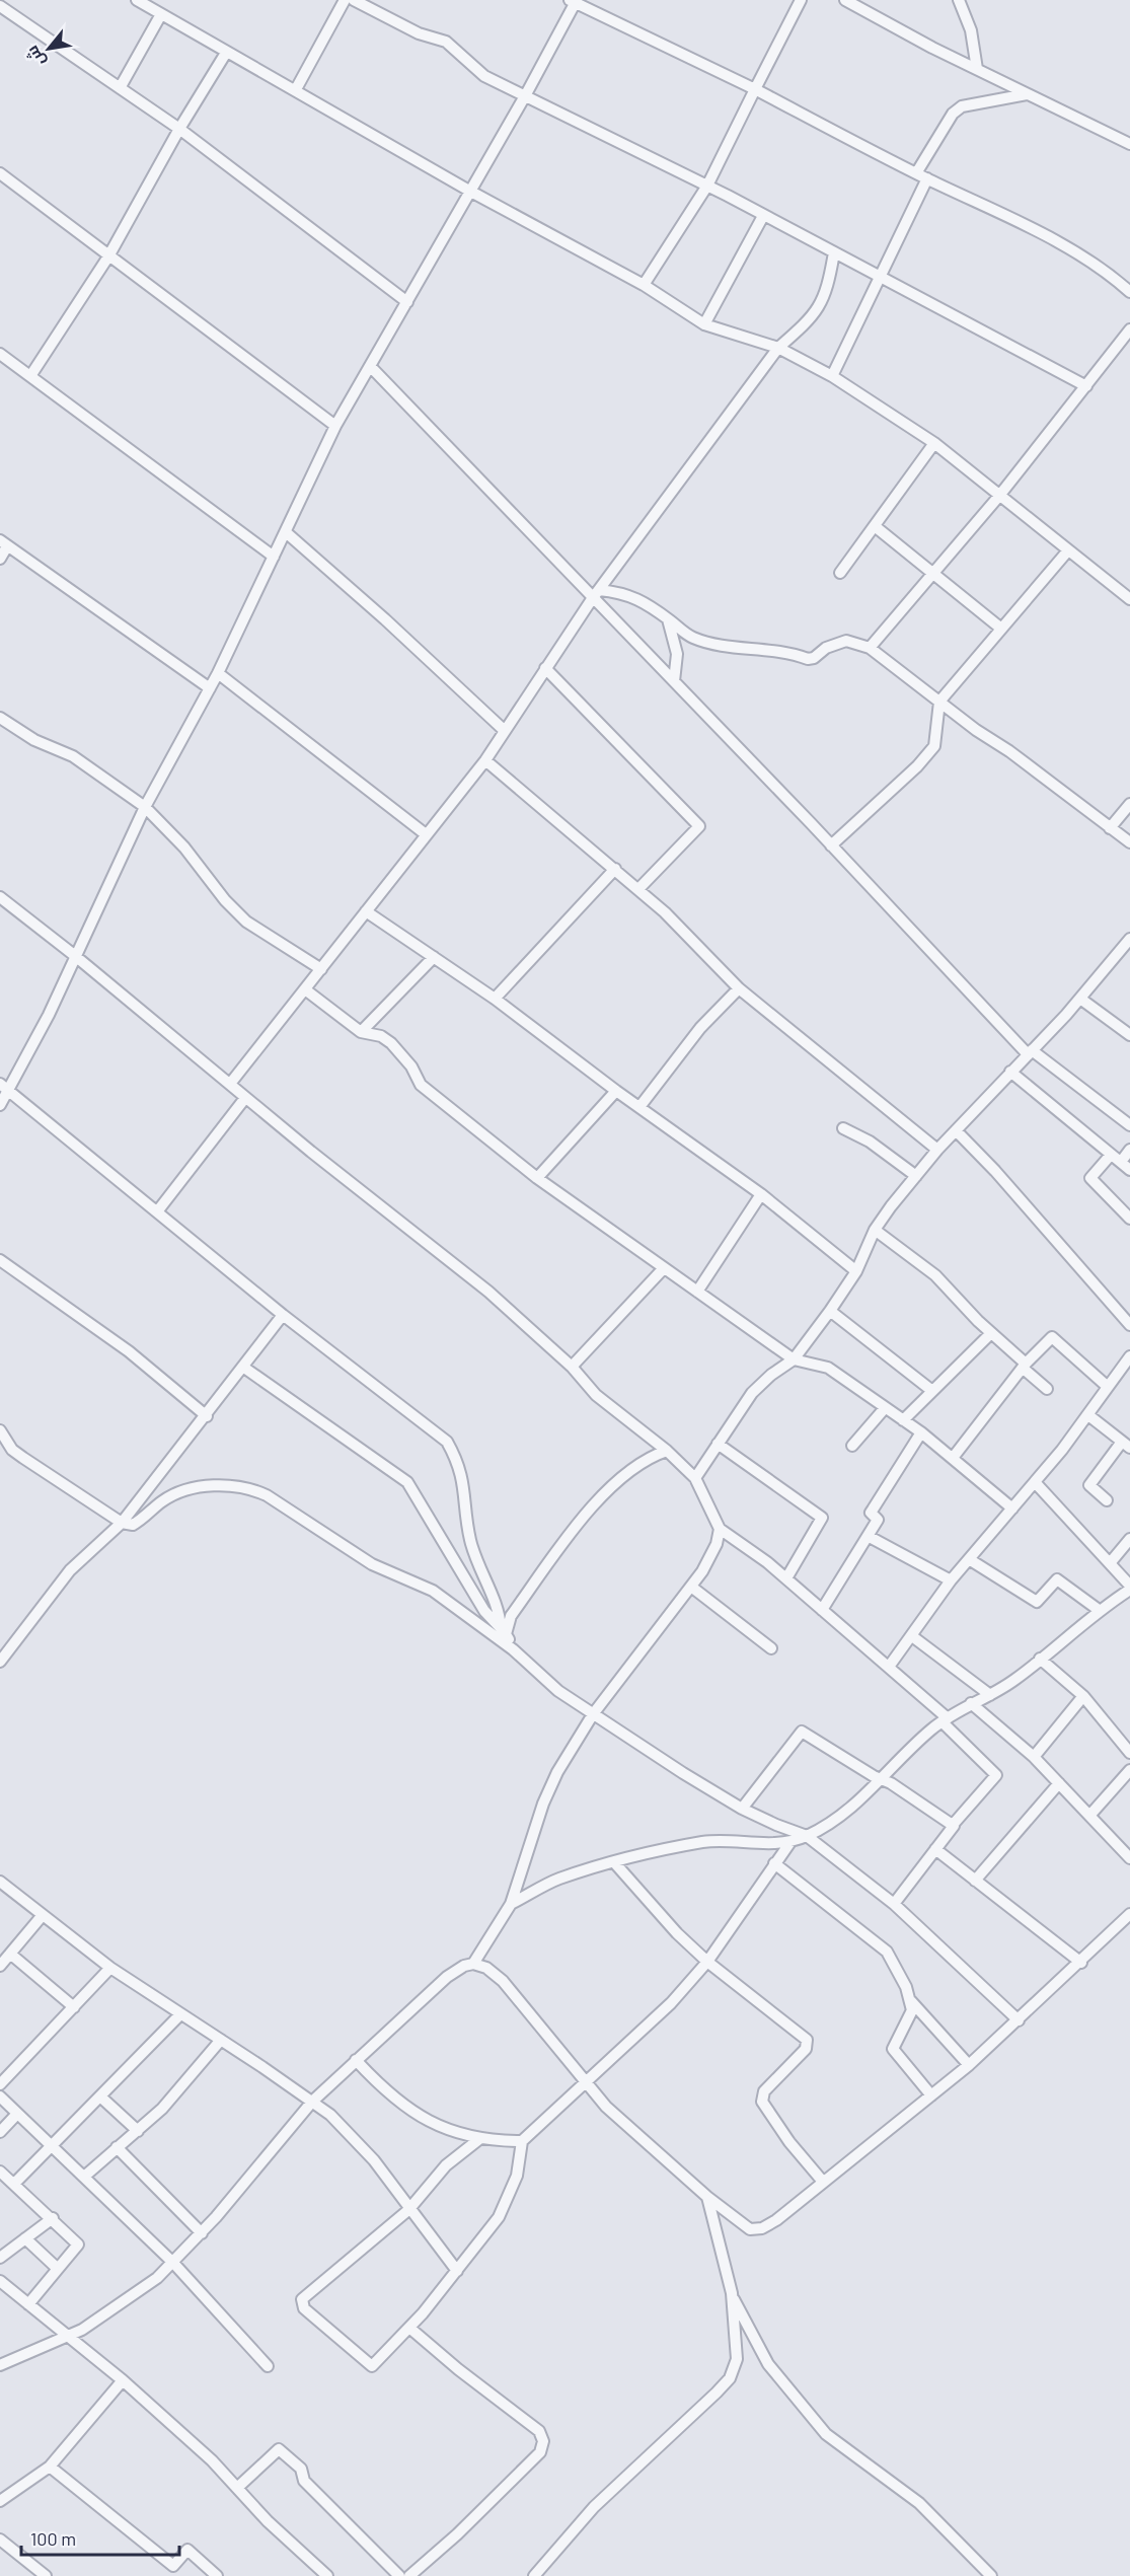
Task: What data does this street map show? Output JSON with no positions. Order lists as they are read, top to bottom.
{
  "scale_bar": "100 m",
  "north": "bottom left"
}
